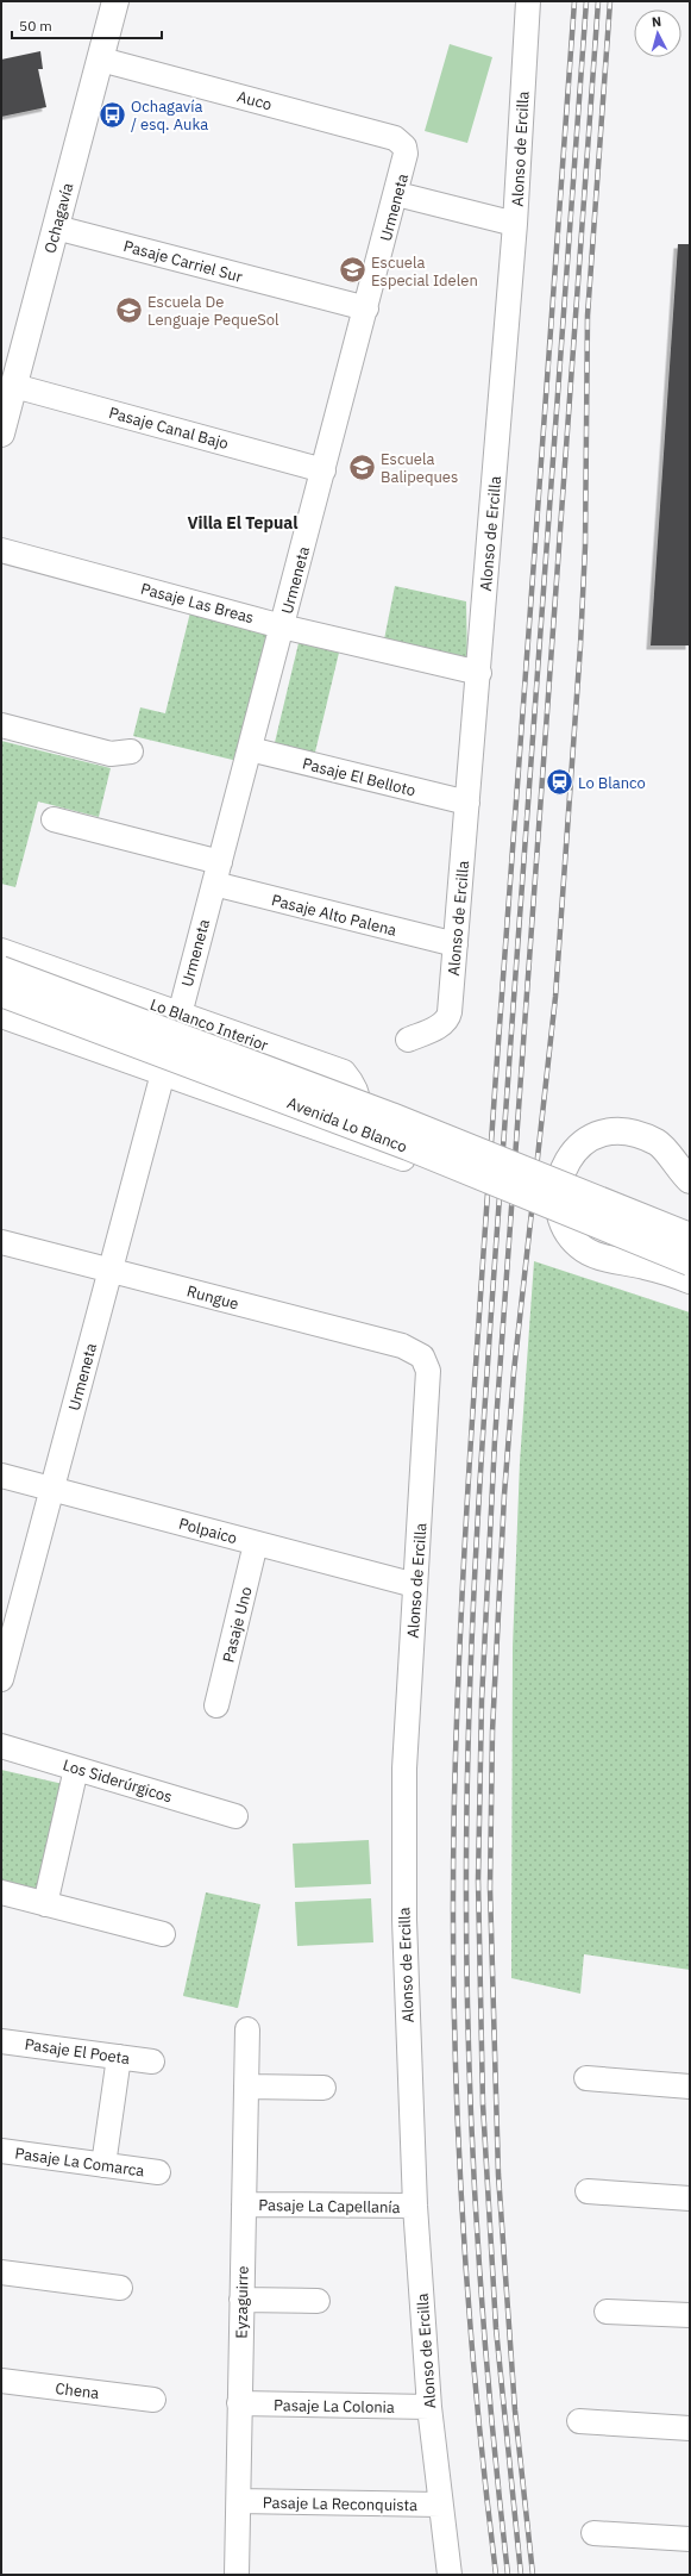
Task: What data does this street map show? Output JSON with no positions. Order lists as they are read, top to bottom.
{
  "streets": {
    "main road": ["Ochagavía", "Avenida Lo Blanco"],
    "street": [
      "Auco",
      "Alonso de Ercilla",
      "Urmeneta",
      "Pasaje Carriel Sur",
      "Pasaje Canal Bajo",
      "Pasaje Las Breas",
      "Pasaje El Belloto",
      "Pasaje Alto Palena",
      "Lo Blanco Interior",
      "Rungue",
      "Polpaico",
      "Pasaje Uno",
      "Los Siderúrgicos",
      "Pasaje El Poeta",
      "Pasaje La Comarca",
      "Pasaje La Capellanía",
      "Eyzaguirre",
      "Chena",
      "Pasaje La Colonia",
      "Pasaje La Reconquista"
    ]
  },
  "crossings": [
    ["Auco", "Urmeneta"],
    ["Auco", "Ochagavía"],
    ["Alonso de Ercilla", "Pasaje Las Breas"],
    ["Alonso de Ercilla", "Pasaje El Belloto"],
    ["Alonso de Ercilla", "Pasaje Alto Palena"],
    ["Alonso de Ercilla", "Rungue"],
    ["Alonso de Ercilla", "Polpaico"],
    ["Alonso de Ercilla", "Pasaje La Capellanía"],
    ["Alonso de Ercilla", "Pasaje La Colonia"],
    ["Alonso de Ercilla", "Pasaje La Reconquista"],
    ["Urmeneta", "Pasaje Carriel Sur"],
    ["Urmeneta", "Pasaje Canal Bajo"],
    ["Urmeneta", "Pasaje Las Breas"],
    ["Urmeneta", "Pasaje El Belloto"],
    ["Urmeneta", "Pasaje Alto Palena"],
    ["Urmeneta", "Lo Blanco Interior"],
    ["Urmeneta", "Rungue"],
    ["Urmeneta", "Polpaico"],
    ["Ochagavía", "Pasaje Carriel Sur"],
    ["Ochagavía", "Pasaje Canal Bajo"],
    ["Polpaico", "Pasaje Uno"],
    ["Pasaje La Capellanía", "Eyzaguirre"],
    ["Eyzaguirre", "Pasaje La Colonia"],
    ["Eyzaguirre", "Pasaje La Reconquista"]
  ],
  "districts": ["Villa El Tepual"],
  "places": {
    "bus stop": ["Ochagavía / esq. Auka"],
    "school or university": ["Escuela Especial Idelen", "Escuela De Lenguaje PequeSol", "Escuela Balipeques"],
    "station": ["Lo Blanco"]
  },
  "scale_bar": "50 m",
  "north": "top"
}
